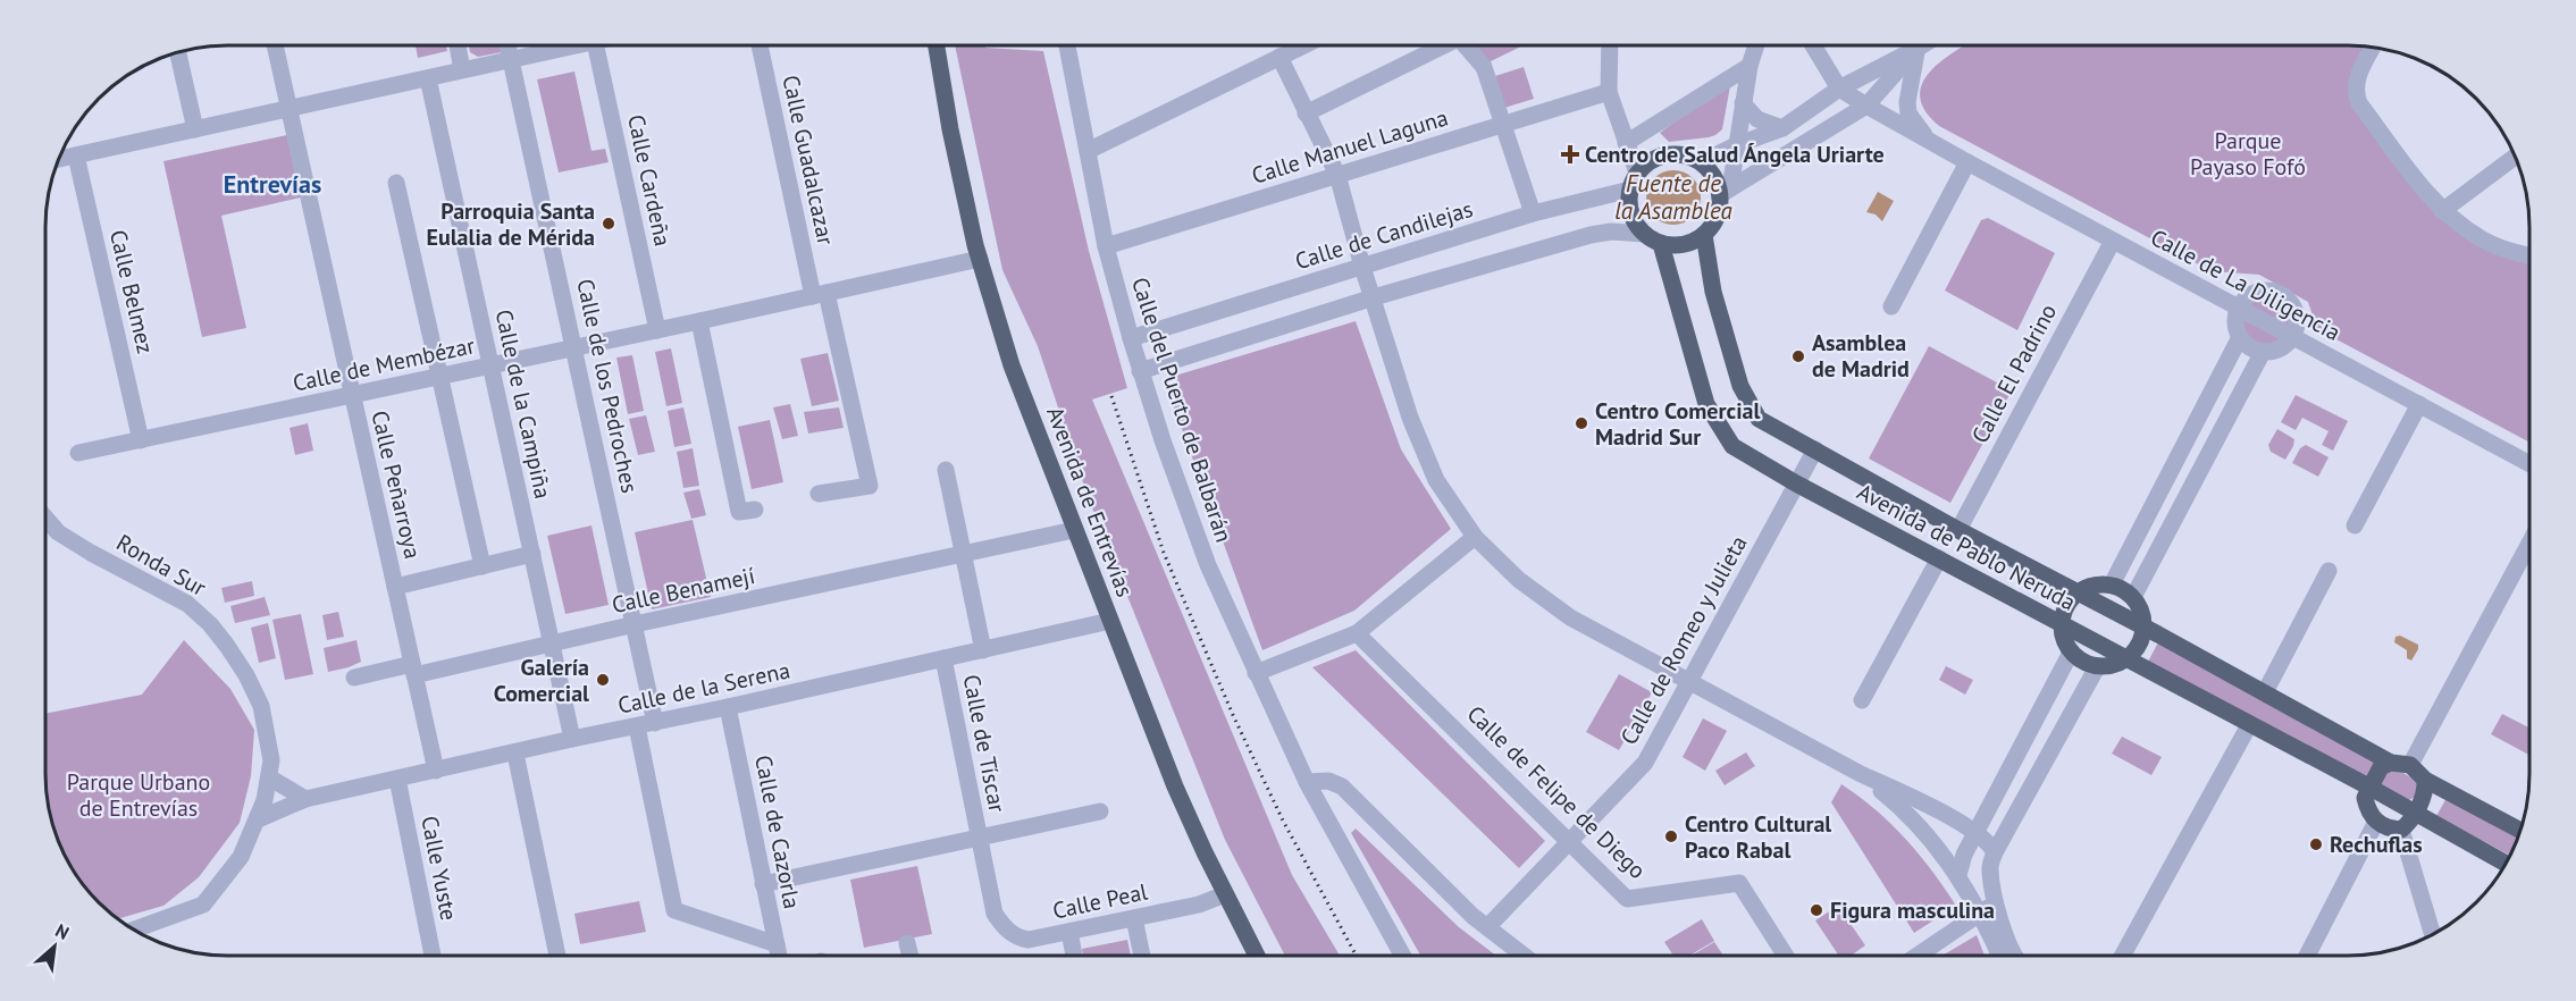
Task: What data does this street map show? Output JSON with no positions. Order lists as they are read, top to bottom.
{
  "streets": {
    "main road": ["Avenida de Entrevías", "Avenida de Pablo Neruda"],
    "street": [
      "Calle Manuel Laguna",
      "Calle Guadalcazar",
      "Calle Cardeña",
      "Calle de Candilejas",
      "Calle de La Diligencia",
      "Calle Belmez",
      "Calle de Membézar",
      "Calle El Padrino",
      "Calle de los Pedroches",
      "Calle de la Campiña",
      "Calle del Puerto de Balbarán",
      "Calle Peñarroya",
      "Ronda Sur",
      "Calle Benamejí",
      "Calle de Romeo y Julieta",
      "Calle de la Serena",
      "Calle de Tíscar",
      "Calle de Felipe de Diego",
      "Calle de Cazorla",
      "Calle Yuste",
      "Calle Peal"
    ]
  },
  "crossings": [
    ["Calle Manuel Laguna", "Calle del Puerto de Balbarán"],
    ["Calle Guadalcazar", "Calle de Membézar"],
    ["Calle Cardeña", "Calle de Membézar"],
    ["Calle de Candilejas", "Calle del Puerto de Balbarán"],
    ["Calle de Candilejas", "Avenida de Pablo Neruda"],
    ["Calle de La Diligencia", "Calle El Padrino"],
    ["Calle Belmez", "Calle de Membézar"],
    ["Calle de Membézar", "Calle de los Pedroches"],
    ["Calle de Membézar", "Calle de la Campiña"],
    ["Calle de Membézar", "Calle Peñarroya"],
    ["Calle de Membézar", "Avenida de Entrevías"],
    ["Calle El Padrino", "Avenida de Pablo Neruda"],
    ["Calle de los Pedroches", "Calle Benamejí"],
    ["Calle de los Pedroches", "Calle de la Serena"],
    ["Calle de la Campiña", "Calle Peñarroya"],
    ["Calle de la Campiña", "Calle Benamejí"],
    ["Calle de la Campiña", "Calle de la Serena"],
    ["Calle Peñarroya", "Calle Benamejí"],
    ["Avenida de Entrevías", "Calle Benamejí"],
    ["Avenida de Entrevías", "Calle de la Serena"],
    ["Avenida de Entrevías", "Calle Peal"],
    ["Avenida de Pablo Neruda", "Calle de Romeo y Julieta"],
    ["Ronda Sur", "Calle de la Serena"],
    ["Calle de Romeo y Julieta", "Calle de Felipe de Diego"],
    ["Calle de la Serena", "Calle de Tíscar"],
    ["Calle de la Serena", "Calle de Cazorla"],
    ["Calle de la Serena", "Calle Yuste"],
    ["Calle de Tíscar", "Calle Peal"]
  ],
  "districts": ["Entrevías"],
  "water": ["Fuente de la Asamblea"],
  "parks": ["Parque Payaso Fofó", "Parque Urbano de Entrevías"],
  "places": {
    "health": ["Centro de Salud Ángela Uriarte"],
    "other": [
      "Parroquia Santa Eulalia de Mérida",
      "Asamblea de Madrid",
      "Centro Comercial Madrid Sur",
      "Galería Comercial",
      "Centro Cultural Paco Rabal",
      "Rechuflas",
      "Figura masculina"
    ]
  },
  "north": "top right"
}
